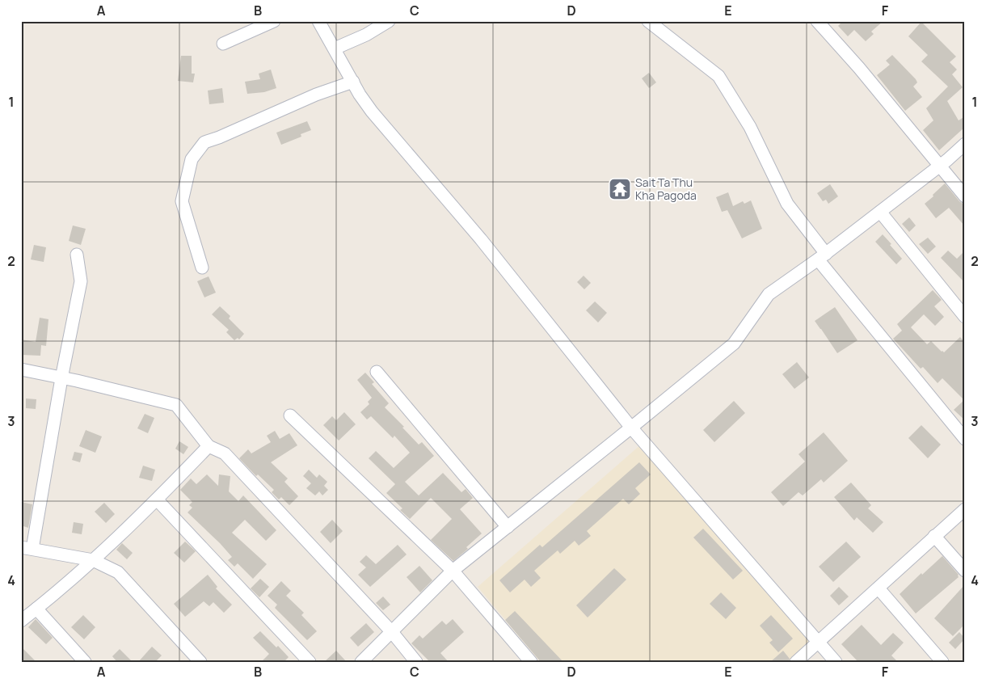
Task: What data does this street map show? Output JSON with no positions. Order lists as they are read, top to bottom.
{
  "places": {
    "temple": ["Sait Ta Thu Kha Pagoda"]
  },
  "grid": {
    "columns": [
      "A",
      "B",
      "C",
      "D",
      "E",
      "F"
    ],
    "rows": [
      "1",
      "2",
      "3",
      "4"
    ]
  }
}
